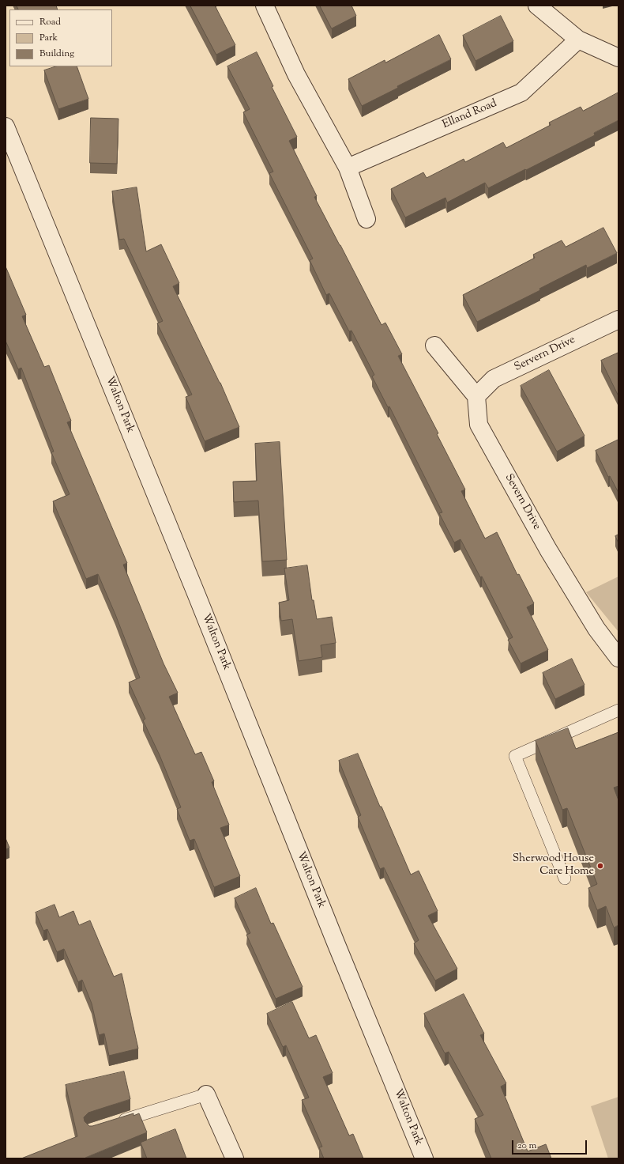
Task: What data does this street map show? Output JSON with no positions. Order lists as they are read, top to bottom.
{
  "streets": {
    "street": [
      "Elland Road",
      "Servern Drive",
      "Walton Park",
      "Severn Drive"
    ]
  },
  "crossings": [
    ["Servern Drive", "Severn Drive"]
  ],
  "places": ["Sherwood House Care Home"],
  "legend": ["Road", "Park", "Building"],
  "scale_bar": "20 m"
}
